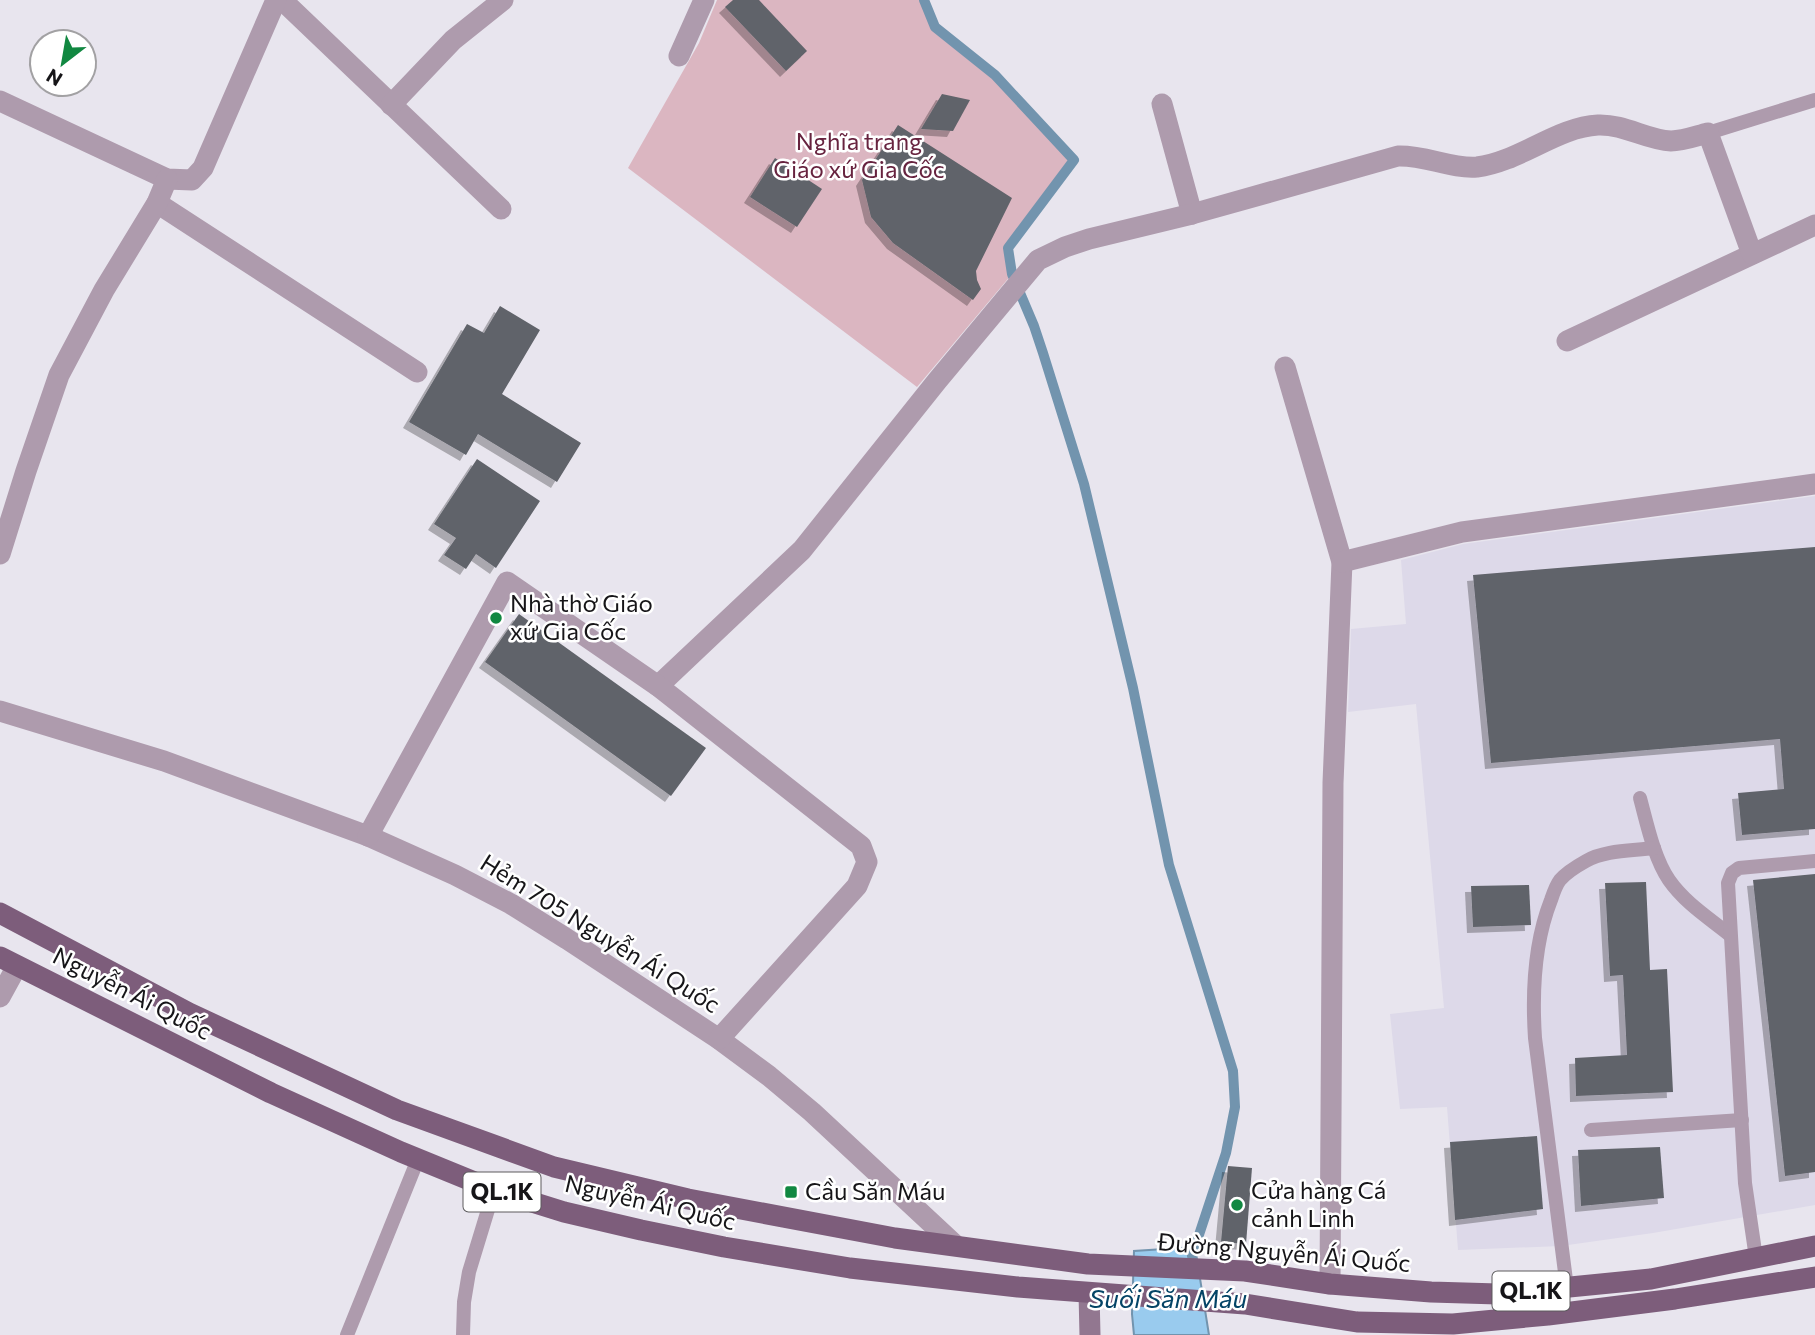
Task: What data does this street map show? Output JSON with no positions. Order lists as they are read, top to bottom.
{
  "streets": {
    "main road": ["Nguyễn Ái Quốc", "QL.1K", "Đường Nguyễn Ái Quốc"],
    "street": ["Hẻm 705 Nguyễn Ái Quốc"]
  },
  "crossings": [
    ["Hẻm 705 Nguyễn Ái Quốc", "Nguyễn Ái Quốc"],
    ["Hẻm 705 Nguyễn Ái Quốc", "Đường Nguyễn Ái Quốc"],
    ["Nguyễn Ái Quốc", "QL.1K"],
    ["Nguyễn Ái Quốc", "Đường Nguyễn Ái Quốc"]
  ],
  "water": ["Suối Săn Máu"],
  "parks": ["Nghĩa trang Giáo xứ Gia Cốc"],
  "places": {
    "other": ["Nhà thờ Giáo xứ Gia Cốc", "Cửa hàng Cá cảnh Linh"],
    "transit": ["Cầu Săn Máu"]
  },
  "north": "bottom left"
}
